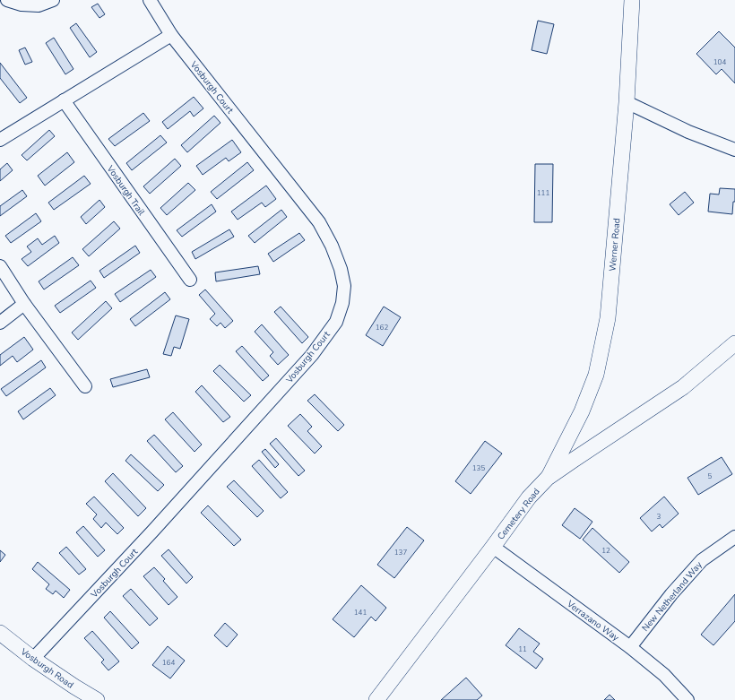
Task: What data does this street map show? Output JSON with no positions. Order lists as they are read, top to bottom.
{
  "streets": {
    "street": [
      "Vosburgh Court",
      "Vosburgh Trail",
      "Werner Road",
      "Cemetery Road",
      "New Netherland Way",
      "Verrazano Way",
      "Vosburgh Road"
    ]
  },
  "crossings": [
    ["Vosburgh Court", "Vosburgh Road"],
    ["Werner Road", "Cemetery Road"],
    ["Cemetery Road", "Verrazano Way"],
    ["New Netherland Way", "Verrazano Way"]
  ],
  "house_numbers": [
    "104",
    "111",
    "162",
    "135",
    "5",
    "3",
    "12",
    "137",
    "141",
    "11",
    "164"
  ]
}
